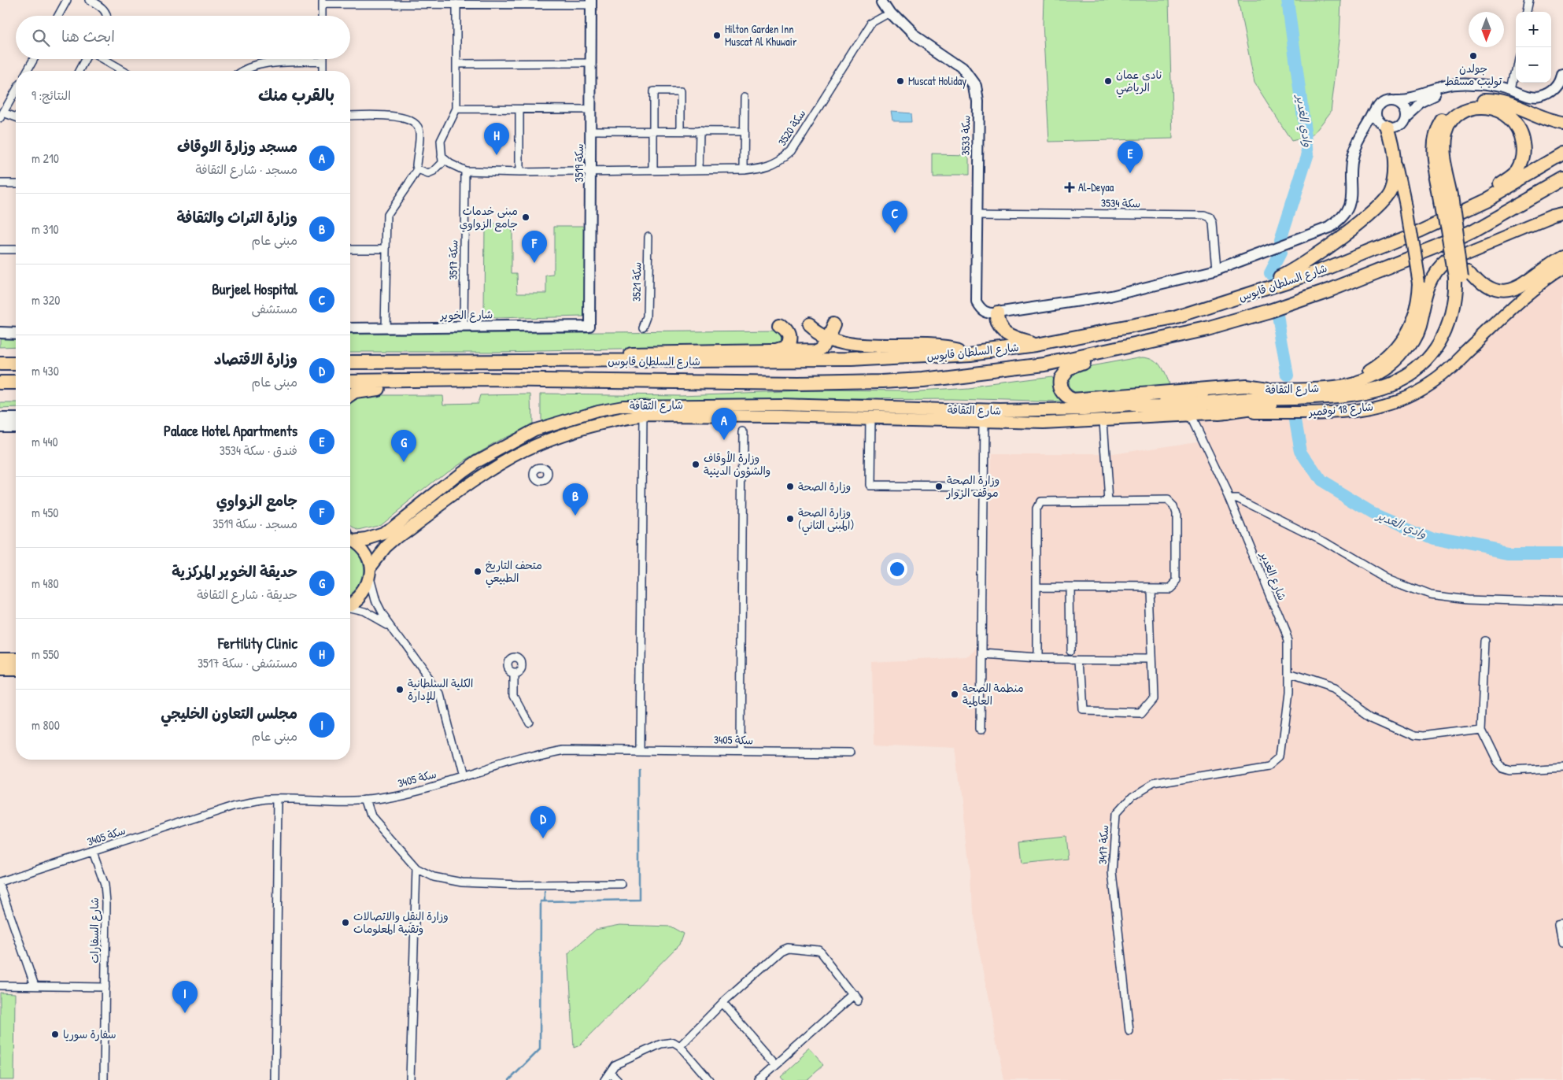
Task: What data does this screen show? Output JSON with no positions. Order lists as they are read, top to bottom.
{
  "streets": {
    "highway": ["شارع السلطان قابوس"],
    "main road": ["شارع الثقافة", "شارع 18 نوفمبر"],
    "street": [
      "سكة 3520",
      "سكة 3533",
      "سكة 3519",
      "سكة 3534",
      "سكة 3517",
      "سكة 3521",
      "شارع الخوير",
      "شارع الغدير",
      "سكة 3405",
      "سكة 3417",
      "شارع السفارات"
    ]
  },
  "crossings": [
    ["سكة 3520", "سكة 3533"],
    ["سكة 3520", "سكة 3519"],
    ["سكة 3533", "سكة 3534"],
    ["سكة 3519", "شارع الخوير"],
    ["سكة 3517", "شارع الخوير"],
    ["شارع الثقافة", "شارع 18 نوفمبر"],
    ["شارع الثقافة", "شارع الغدير"],
    ["شارع 18 نوفمبر", "شارع الغدير"],
    ["شارع الغدير", "سكة 3417"],
    ["سكة 3405", "شارع السفارات"]
  ],
  "water": ["وادي الغدير"],
  "places": {
    "other": [
      "Hilton Garden Inn Muscat Al Khuwair",
      "جولدن توليب مسقط",
      "Muscat Holiday",
      "نادي عمان الرياضي",
      "مبنى خدمات جامع الزواوي",
      "وزارة الأوقاف والشؤون الدينية",
      "وزارة الصحة",
      "وزارة الصحة موقف الزوار",
      "وزارة الصحة (المبنى الثاني)",
      "متحف التاريخ الطبيعي",
      "الكلية السلطانية للإدارة",
      "منطمة الصحة العالمية",
      "وزارة النقل والاتصالات وتقنية المعلومات",
      "سفارة سوريا"
    ],
    "health": ["Al-Deyaa"]
  },
  "north": "bottom",
  "page": {
    "map_buttons": ["+", "−"],
    "search": "ابحث هنا",
    "heading": ["بالقرب منك", "النتائج: 9"],
    "list": [
      {
        "mark": "A",
        "name": "مسجد وزارة الاوقاف",
        "note": "مسجد · شارع الثقافة",
        "value": "210 m"
      },
      {
        "mark": "B",
        "name": "وزارة التراث والثقافة",
        "note": "مبنى عام",
        "value": "310 m"
      },
      {
        "mark": "C",
        "name": "Burjeel Hospital",
        "note": "مستشفى",
        "value": "320 m"
      },
      {
        "mark": "D",
        "name": "وزارة الاقتصاد",
        "note": "مبنى عام",
        "value": "430 m"
      },
      {
        "mark": "E",
        "name": "Palace Hotel Apartments",
        "note": "فندق · سكة 3534",
        "value": "440 m"
      },
      {
        "mark": "F",
        "name": "جامع الزواوي",
        "note": "مسجد · سكة 3519",
        "value": "450 m"
      },
      {
        "mark": "G",
        "name": "حديقة الخوير المركزية",
        "note": "حديقة · شارع الثقافة",
        "value": "480 m"
      },
      {
        "mark": "H",
        "name": "Fertility Clinic",
        "note": "مستشفى · سكة 3517",
        "value": "550 m"
      },
      {
        "mark": "I",
        "name": "مجلس التعاون الخليجي",
        "note": "مبنى عام",
        "value": "800 m"
      }
    ],
    "pins": [
      "H",
      "E",
      "C",
      "F",
      "A",
      "G",
      "B",
      "D",
      "I"
    ]
  }
}
